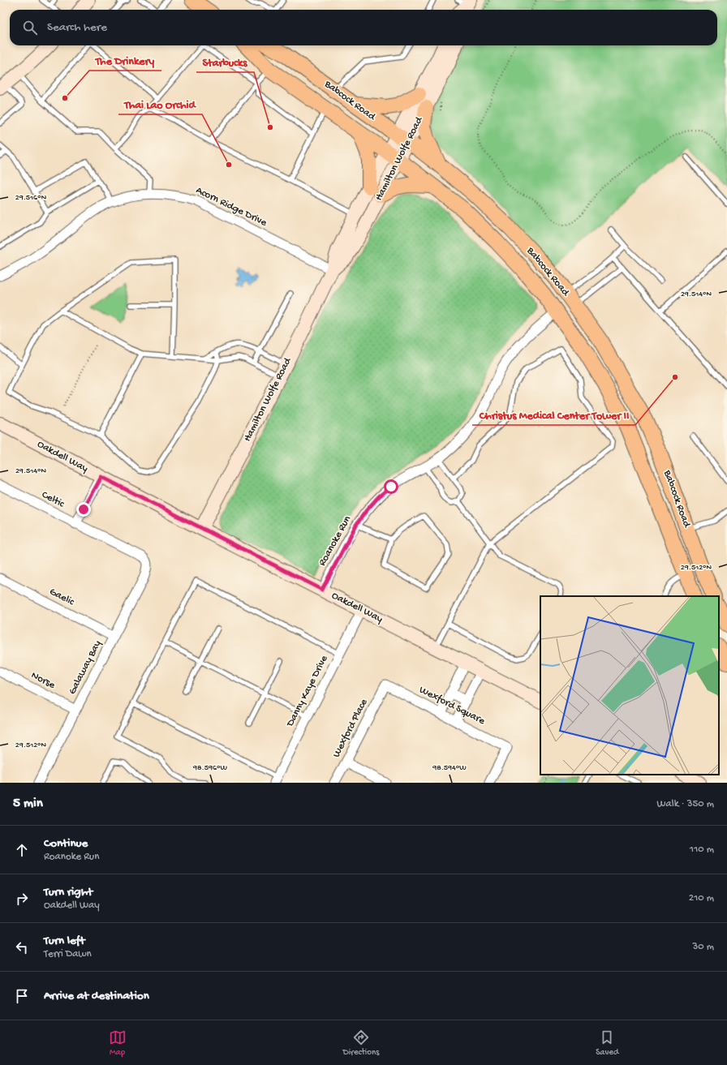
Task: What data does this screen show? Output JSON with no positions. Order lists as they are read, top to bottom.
{
  "streets": {
    "main road": ["Babcock Road"],
    "street": [
      "Hamilton Wolfe Road",
      "Acorn Ridge Drive",
      "Oakdell Way",
      "Celtic",
      "Roanoke Run",
      "Gaelic",
      "Galaway Bay",
      "Norse",
      "Danny Kaye Drive",
      "Wexford Square",
      "Wexford Place"
    ]
  },
  "crossings": [
    ["Babcock Road", "Hamilton Wolfe Road"],
    ["Babcock Road", "Roanoke Run"],
    ["Hamilton Wolfe Road", "Acorn Ridge Drive"],
    ["Hamilton Wolfe Road", "Oakdell Way"],
    ["Oakdell Way", "Roanoke Run"],
    ["Oakdell Way", "Danny Kaye Drive"],
    ["Celtic", "Galaway Bay"],
    ["Gaelic", "Galaway Bay"],
    ["Galaway Bay", "Norse"],
    ["Wexford Square", "Wexford Place"]
  ],
  "places": [
    "The Drinkery",
    "Starbucks",
    "Thai Lao Orchid",
    "Christus Medical Center Tower II"
  ],
  "page": {
    "search": "Search here",
    "heading": ["5 min", "Walk · 350 m"],
    "list": [
      ["Continue", "Roanoke Run", "110 m"],
      ["Turn right", "Oakdell Way", "210 m"],
      ["Turn left", "Terri Dawn", "30 m"],
      "Arrive at destination"
    ],
    "nav": ["Map", "Directions", "Saved"]
  },
  "coordinates": [
    "29.516°N",
    "29.514°N",
    "29.512°N",
    "98.596°W",
    "98.594°W"
  ]
}
